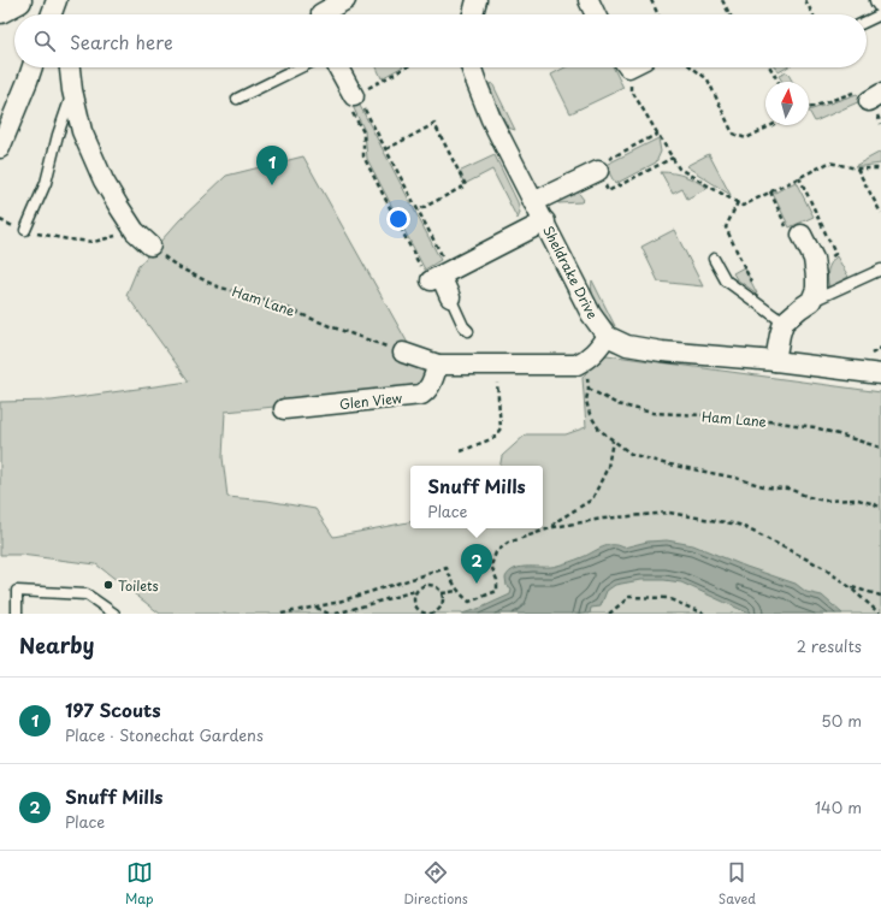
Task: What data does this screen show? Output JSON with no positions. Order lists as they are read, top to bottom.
{
  "streets": {
    "street": ["Sheldrake Drive", "Glen View"],
    "path": ["Ham Lane"]
  },
  "places": ["Toilets"],
  "north": "top",
  "page": {
    "search": "Search here",
    "pins": ["1", "2"],
    "popup": ["Snuff Mills", "Place"],
    "heading": ["Nearby", "2 results"],
    "list": [
      {
        "mark": "1",
        "name": "197 Scouts",
        "note": "Place · Stonechat Gardens",
        "value": "50 m"
      },
      {
        "mark": "2",
        "name": "Snuff Mills",
        "note": "Place",
        "value": "140 m"
      }
    ],
    "nav": ["Map", "Directions", "Saved"]
  }
}
